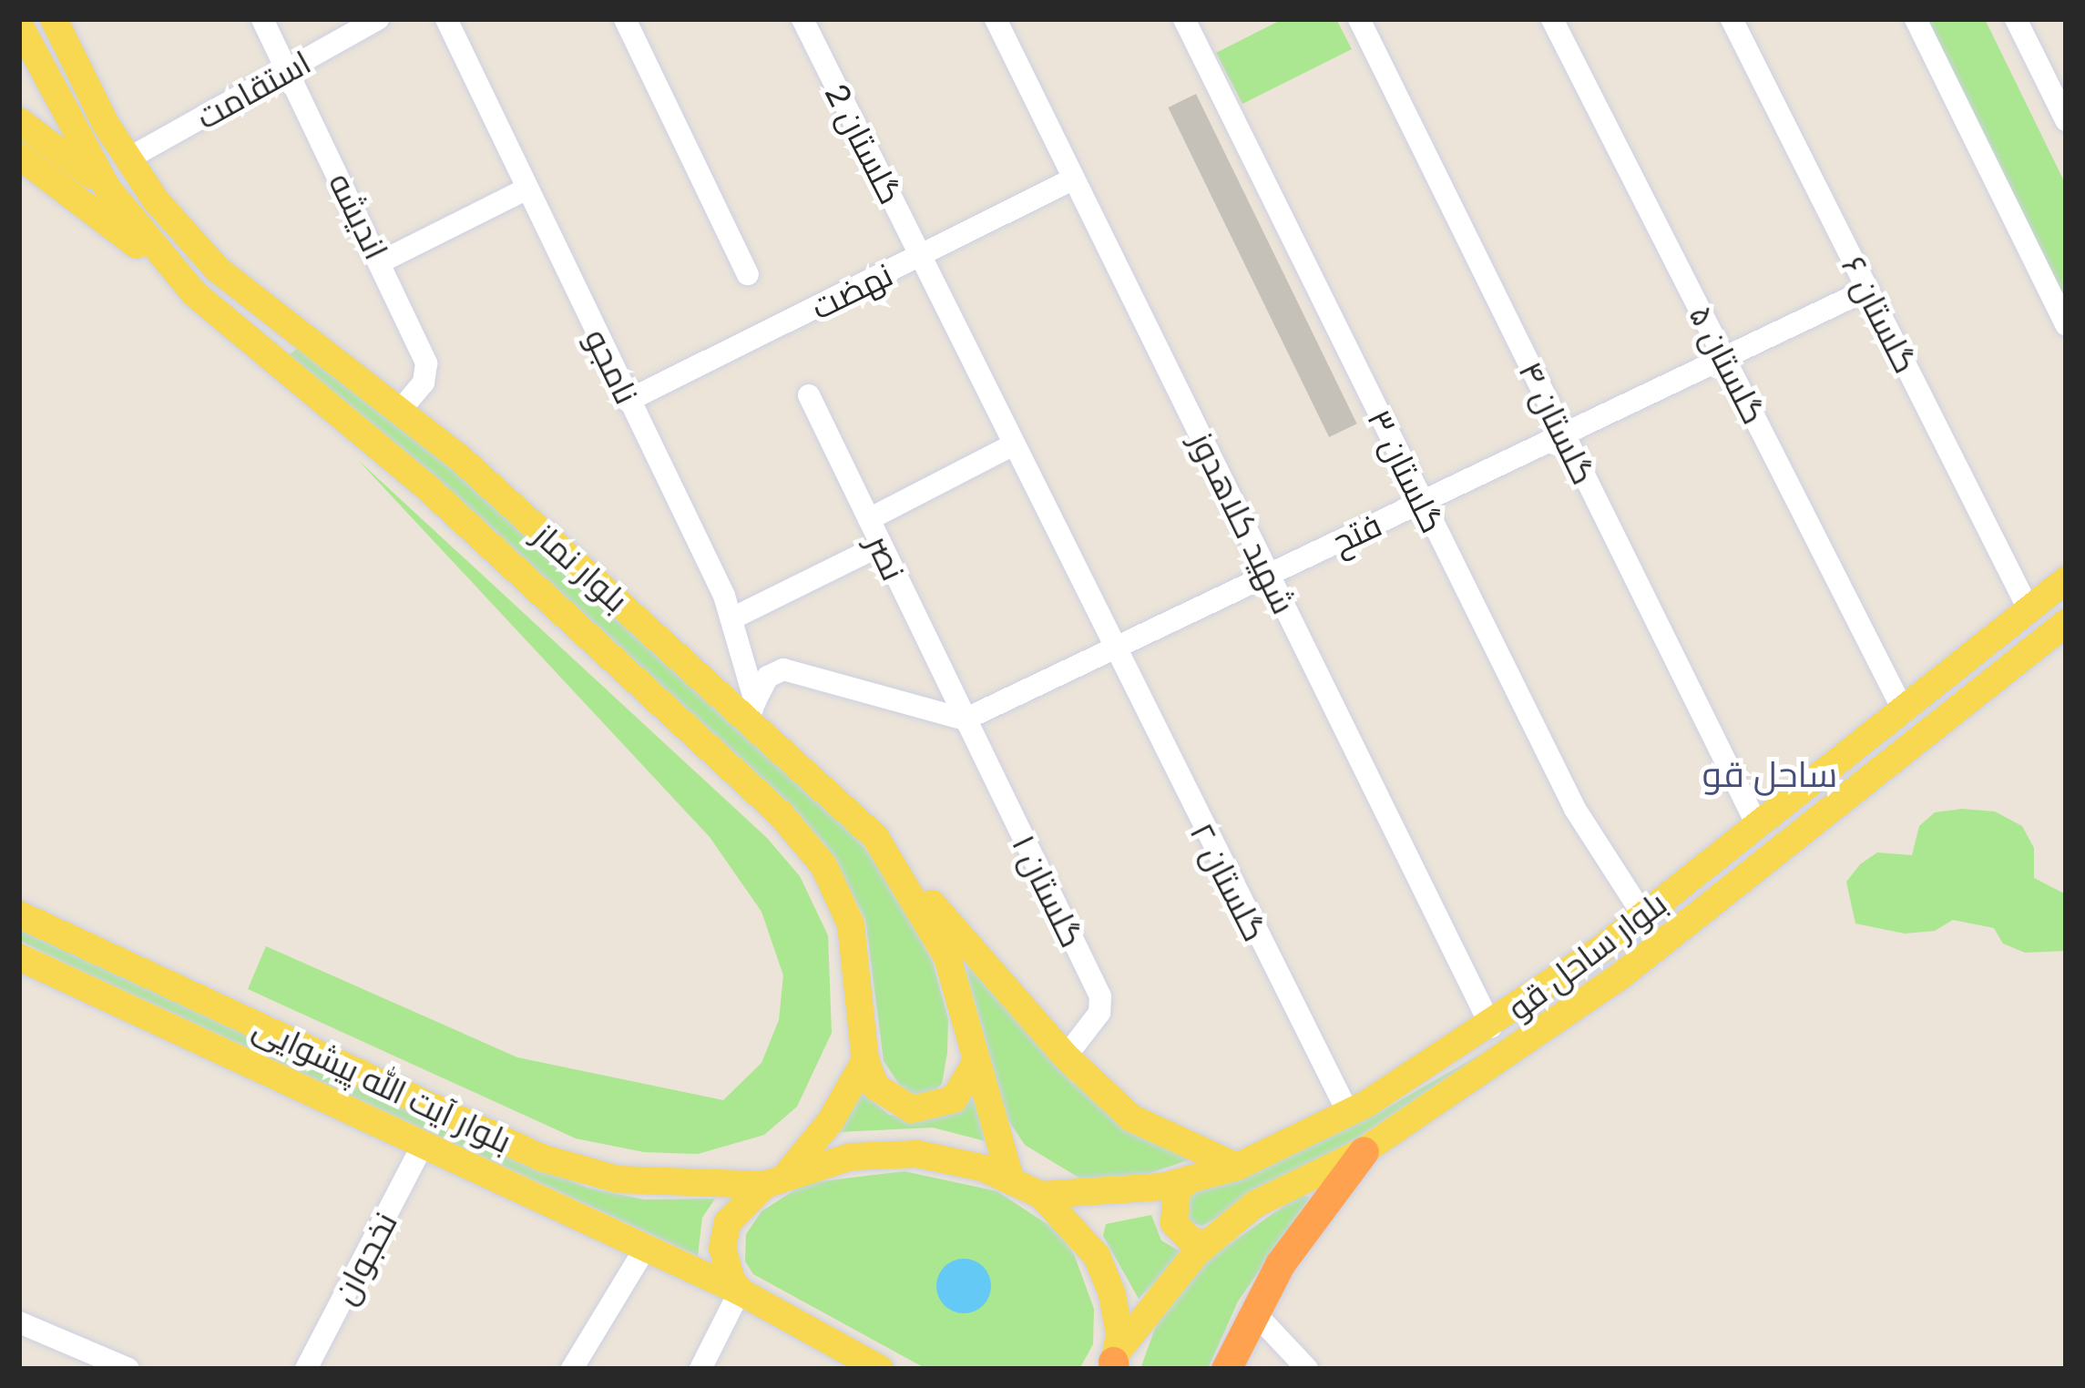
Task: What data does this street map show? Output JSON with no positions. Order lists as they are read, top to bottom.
{
  "streets": {
    "main road": ["بلوار نماز", "بلوار ساحل قو", "بلوار آیت الله پیشوایی"],
    "street": [
      "استقامت",
      "گلستان 2",
      "اندیشه",
      "نهضت",
      "گلستان ۶",
      "گلستان ۵",
      "نامجو",
      "گلستان ۴",
      "گلستان ۳",
      "شهید کلاهدوز",
      "فتح",
      "نصر",
      "گلستان ۲",
      "گلستان ۱",
      "نخجوان"
    ]
  },
  "crossings": [
    ["استقامت", "اندیشه"],
    ["استقامت", "بلوار نماز"],
    ["گلستان 2", "نهضت"],
    ["گلستان 2", "گلستان ۲"],
    ["اندیشه", "بلوار نماز"],
    ["نهضت", "نامجو"],
    ["نهضت", "شهید کلاهدوز"],
    ["گلستان ۶", "فتح"],
    ["گلستان ۶", "بلوار ساحل قو"],
    ["گلستان ۵", "فتح"],
    ["گلستان ۵", "بلوار ساحل قو"],
    ["نامجو", "بلوار نماز"],
    ["گلستان ۴", "فتح"],
    ["گلستان ۴", "بلوار ساحل قو"],
    ["گلستان ۳", "فتح"],
    ["گلستان ۳", "بلوار ساحل قو"],
    ["شهید کلاهدوز", "فتح"],
    ["شهید کلاهدوز", "بلوار ساحل قو"],
    ["فتح", "نصر"],
    ["فتح", "گلستان ۲"],
    ["فتح", "گلستان ۱"],
    ["نصر", "گلستان ۱"],
    ["بلوار نماز", "بلوار آیت الله پیشوایی"],
    ["گلستان ۲", "بلوار ساحل قو"],
    ["بلوار ساحل قو", "بلوار آیت الله پیشوایی"],
    ["بلوار آیت الله پیشوایی", "نخجوان"]
  ],
  "districts": ["ساحل قو"]
}
